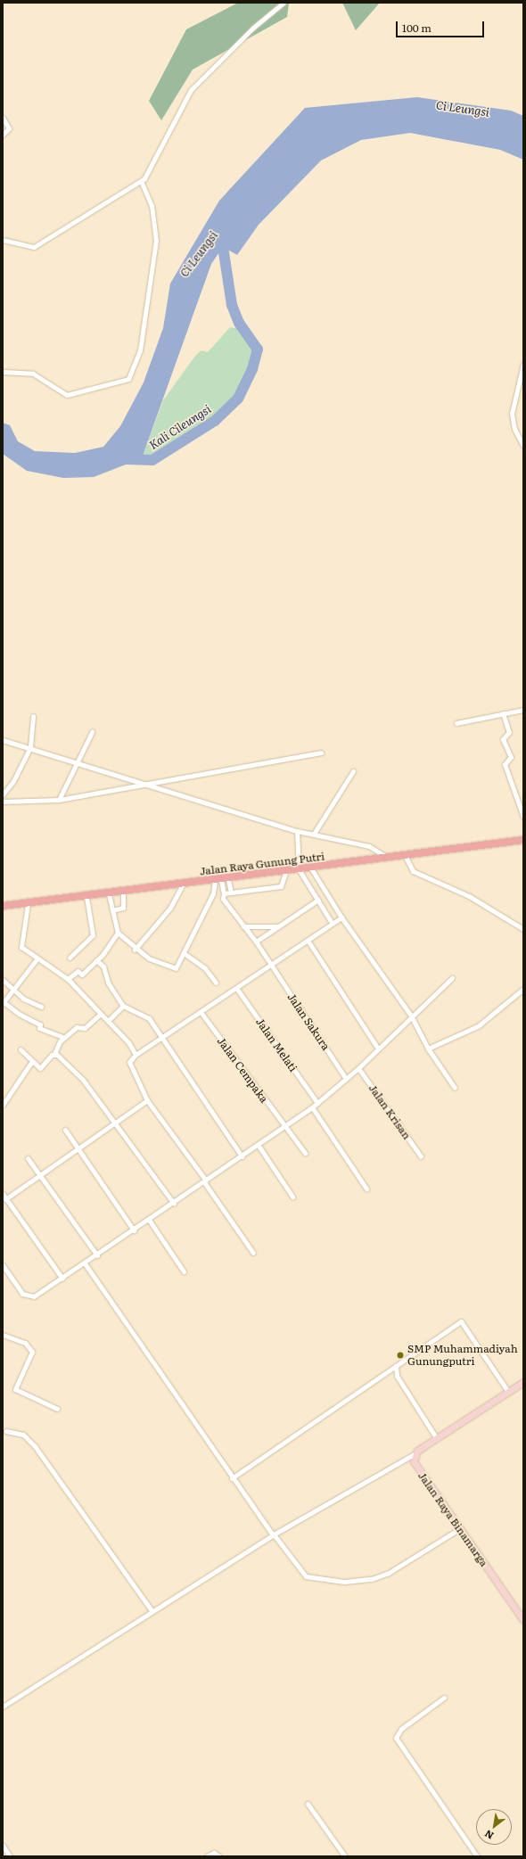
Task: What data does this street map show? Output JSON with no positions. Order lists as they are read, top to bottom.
{
  "streets": {
    "main road": ["Jalan Raya Gunung Putri"],
    "street": [
      "Jalan Sakura",
      "Jalan Melati",
      "Jalan Cempaka",
      "Jalan Krisan",
      "Jalan Raya Binamarga"
    ]
  },
  "crossings": [
    ["Jalan Raya Gunung Putri", "Jalan Sakura"]
  ],
  "water": ["Ci Leungsi", "Kali Cileungsi"],
  "places": ["SMP Muhammadiyah Gunungputri"],
  "scale_bar": "100 m",
  "north": "bottom left"
}
